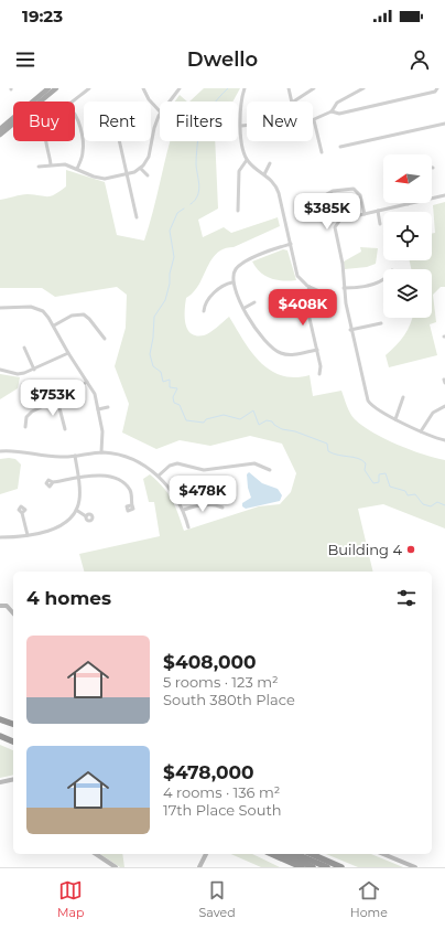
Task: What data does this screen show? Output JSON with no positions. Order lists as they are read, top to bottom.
{
  "places": ["Building 4"],
  "north": "left",
  "page": {
    "status": "19:23",
    "header": "Dwello",
    "chip": [
      "Buy",
      "Rent",
      "Filters",
      "New"
    ],
    "price": [
      "$385K",
      "$408K",
      "$753K",
      "$478K"
    ],
    "heading": "4 homes",
    "list": [
      {
        "name": "$408,000",
        "note": "5 rooms · 123 m² · South 380th Place"
      },
      {
        "name": "$478,000",
        "note": "4 rooms · 136 m² · 17th Place South"
      }
    ],
    "tabs": ["Map", "Saved", "Home"]
  }
}
